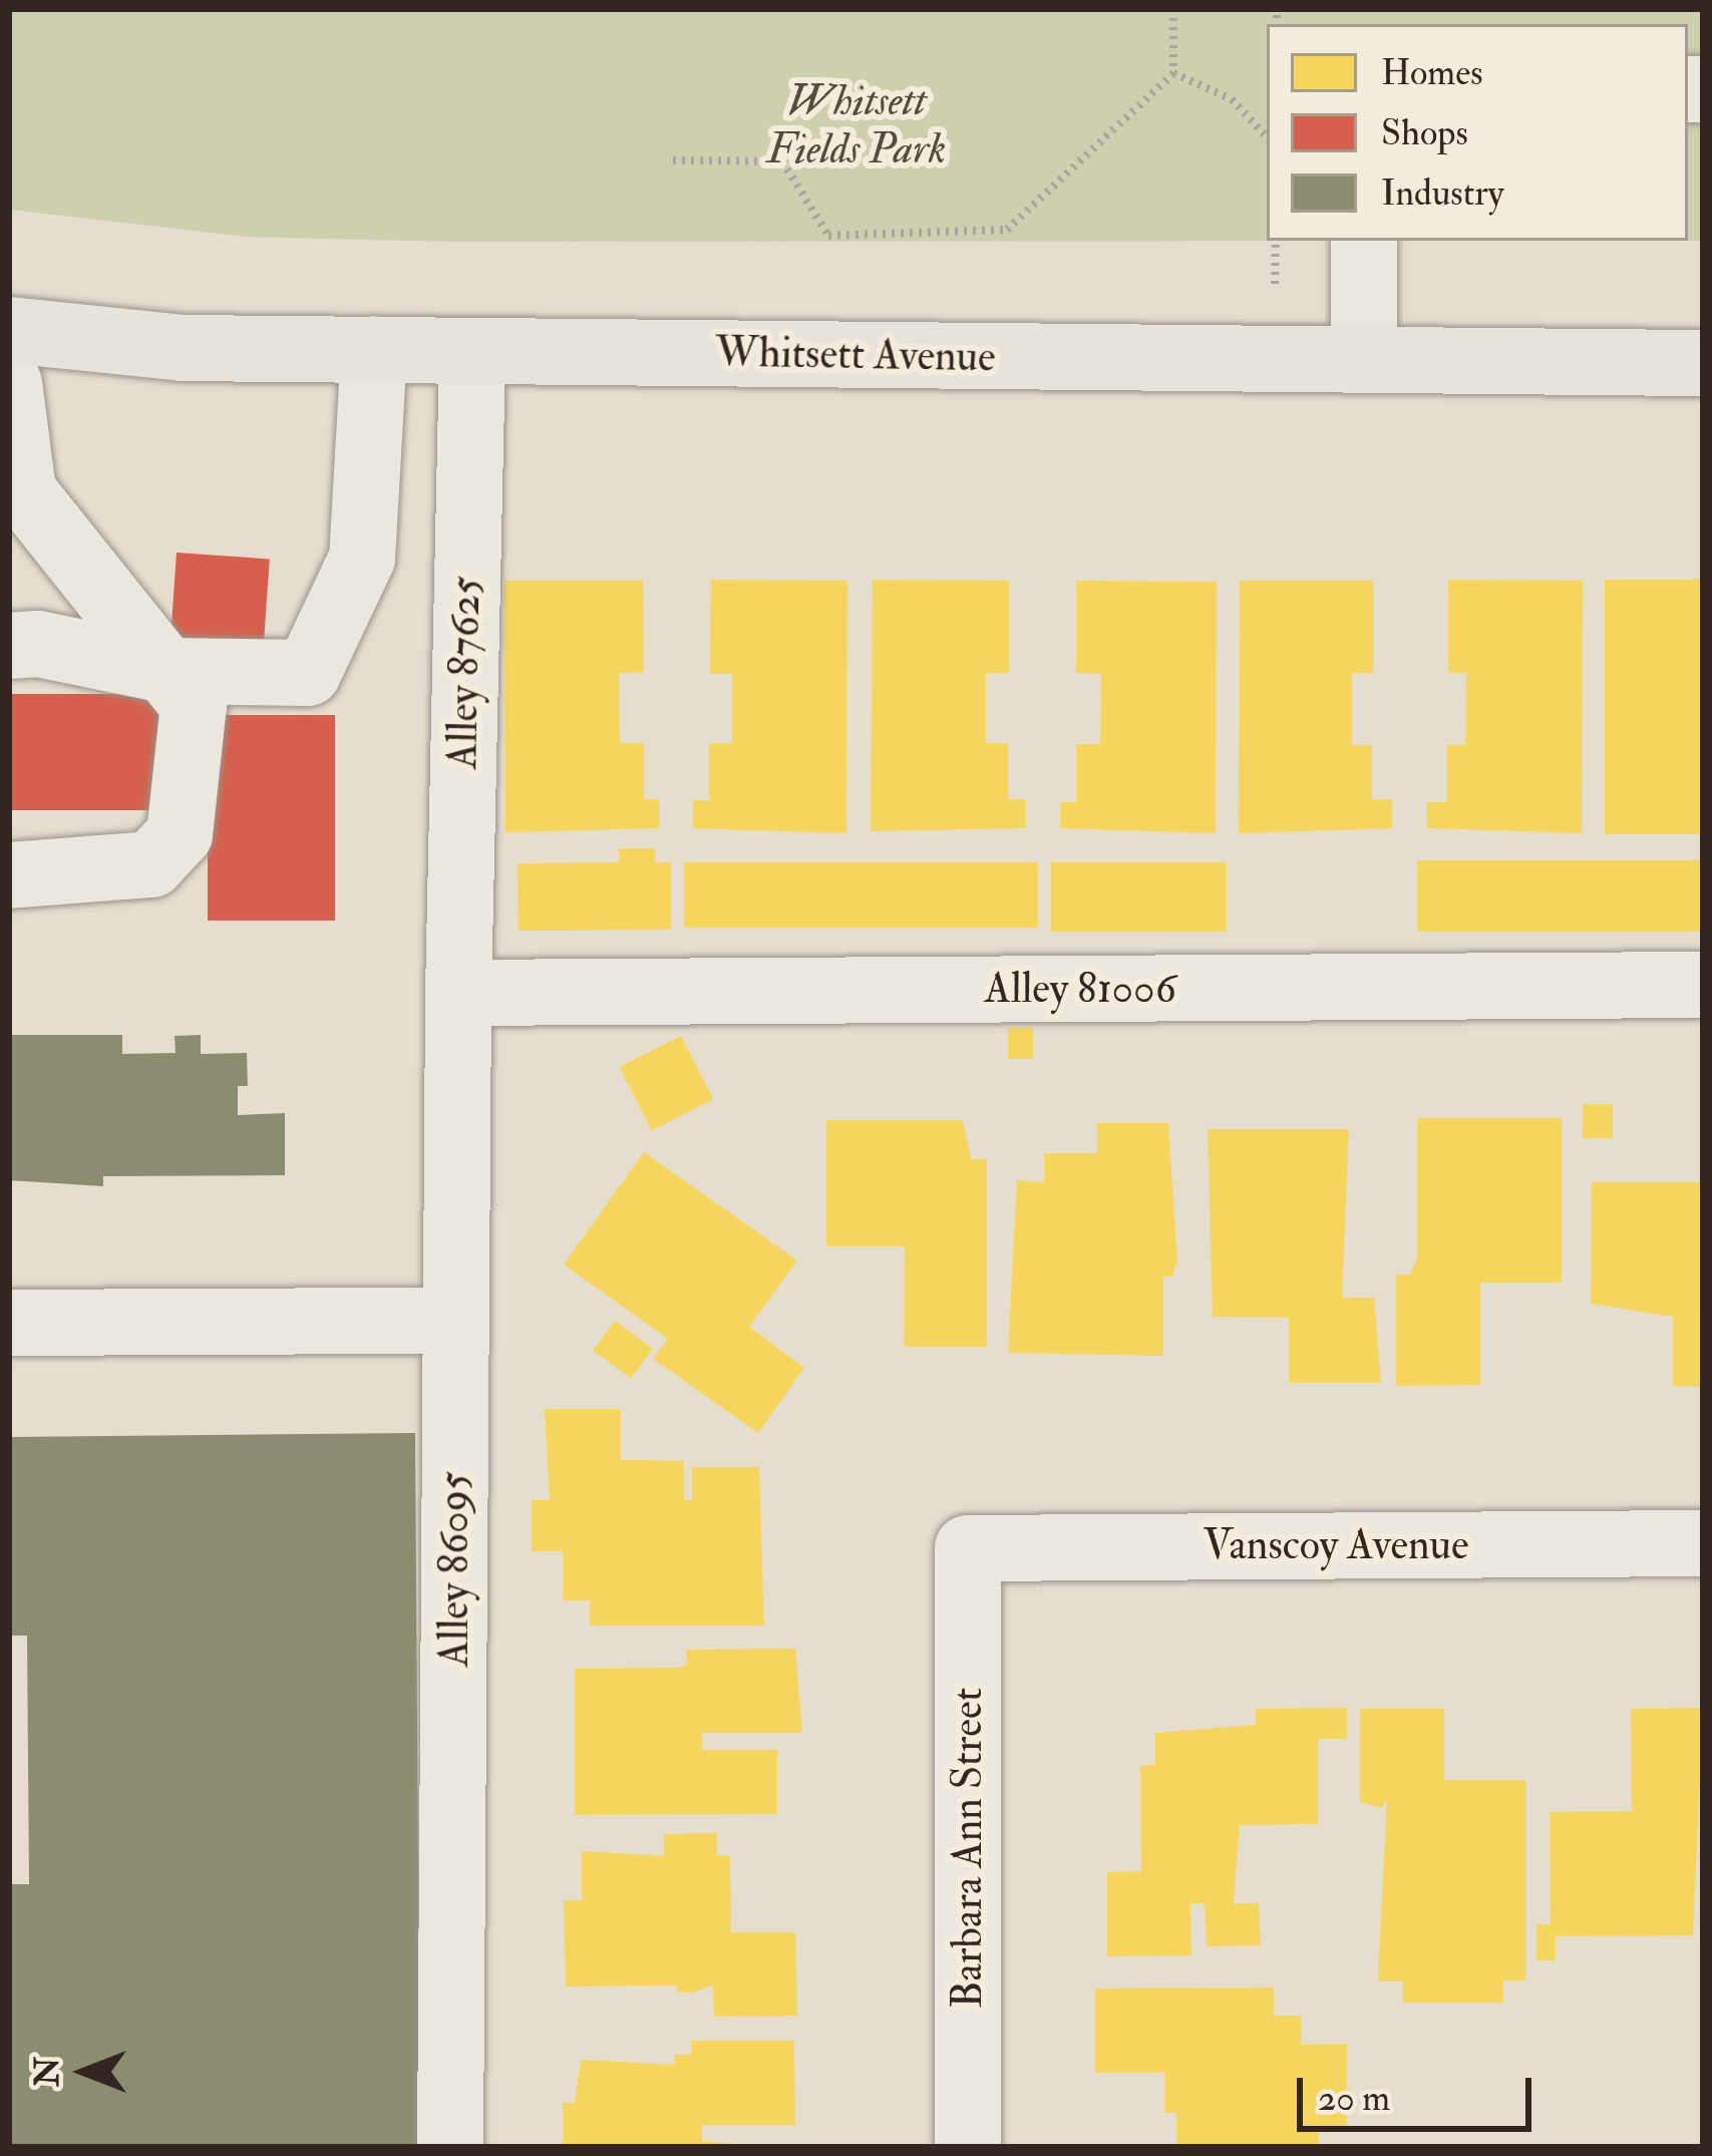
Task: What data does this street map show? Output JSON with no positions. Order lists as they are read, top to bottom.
{
  "streets": {
    "main road": ["Whitsett Avenue"],
    "street": [
      "Alley 87625",
      "Alley 81006",
      "Vanscoy Avenue",
      "Alley 86095",
      "Barbara Ann Street"
    ]
  },
  "crossings": [
    ["Whitsett Avenue", "Alley 87625"],
    ["Alley 87625", "Alley 81006"],
    ["Alley 87625", "Alley 86095"],
    ["Alley 81006", "Alley 86095"],
    ["Vanscoy Avenue", "Barbara Ann Street"]
  ],
  "parks": ["Whitsett Fields Park"],
  "legend": ["Homes", "Shops", "Industry"],
  "scale_bar": "20 m",
  "north": "left"
}
